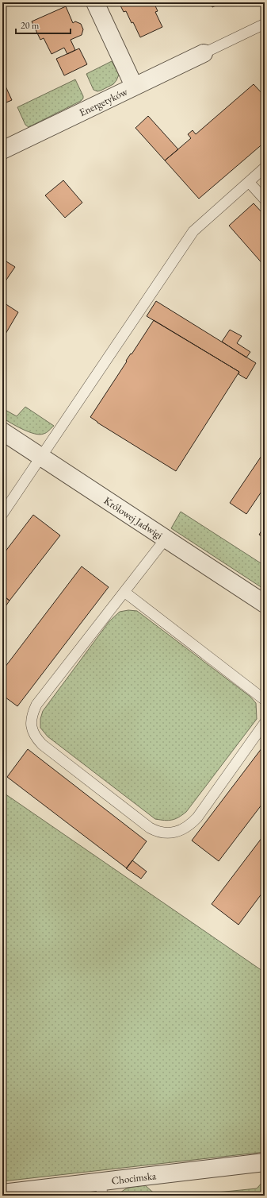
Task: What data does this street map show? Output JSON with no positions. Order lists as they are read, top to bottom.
{
  "streets": {
    "street": ["Energetyków", "Królowej Jadwigi", "Chocimska"]
  },
  "scale_bar": "20 m"
}
